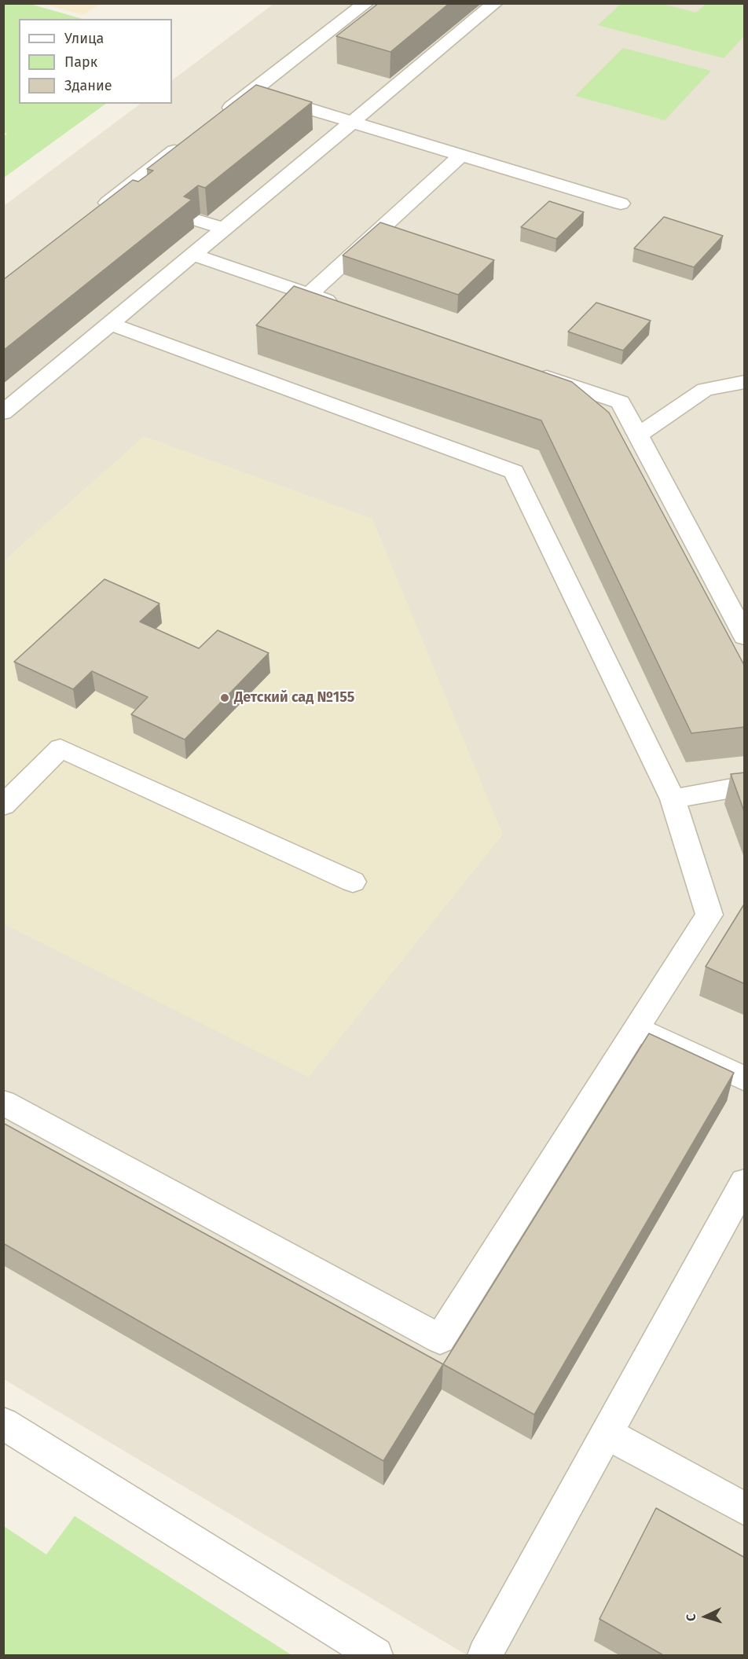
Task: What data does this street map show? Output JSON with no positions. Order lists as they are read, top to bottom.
{
  "places": ["Детский сад №155"],
  "legend": ["Улица", "Парк", "Здание"],
  "north": "left"
}
